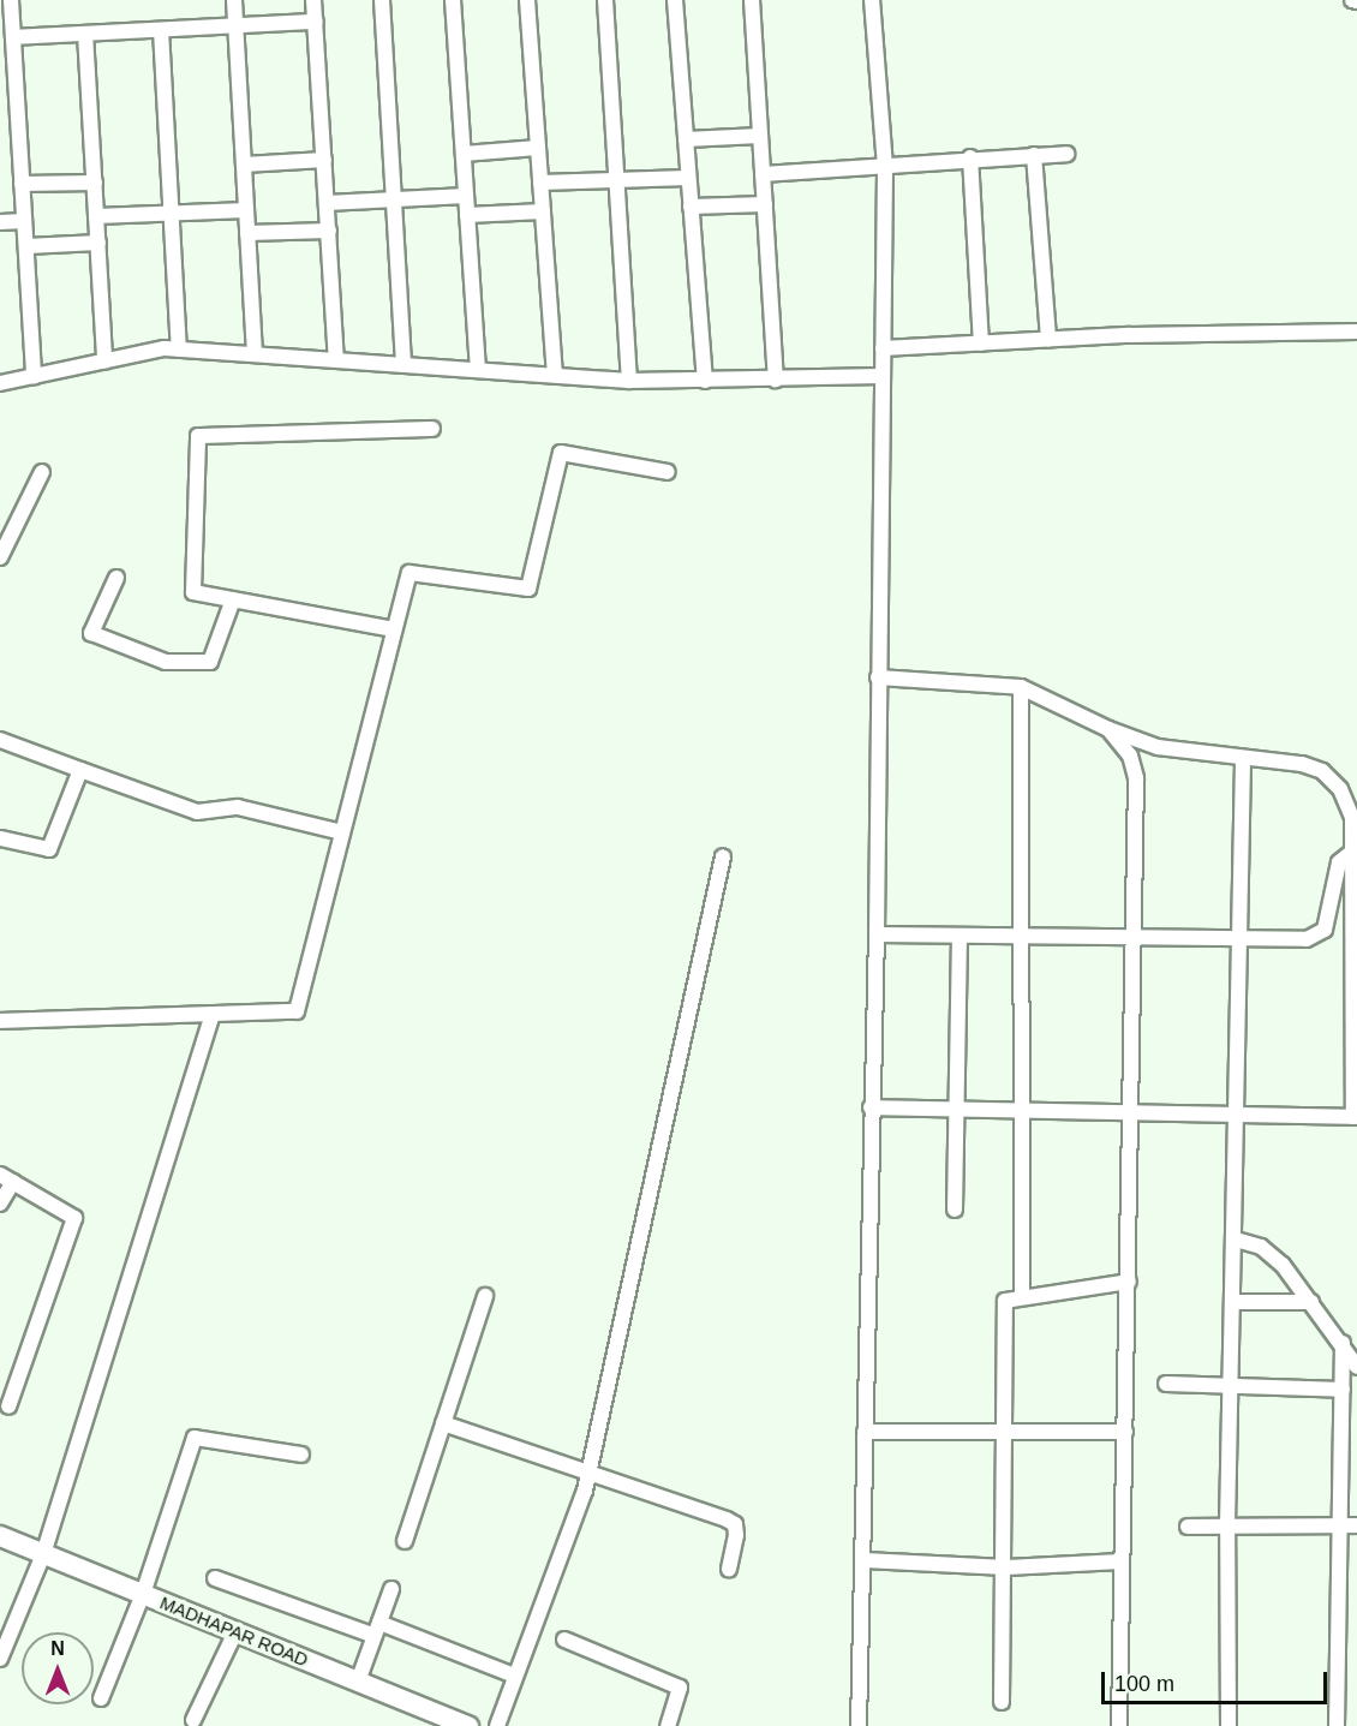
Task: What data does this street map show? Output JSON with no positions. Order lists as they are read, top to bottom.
{
  "streets": {
    "main road": ["MADHAPAR ROAD"]
  },
  "scale_bar": "100 m",
  "north": "top"
}
